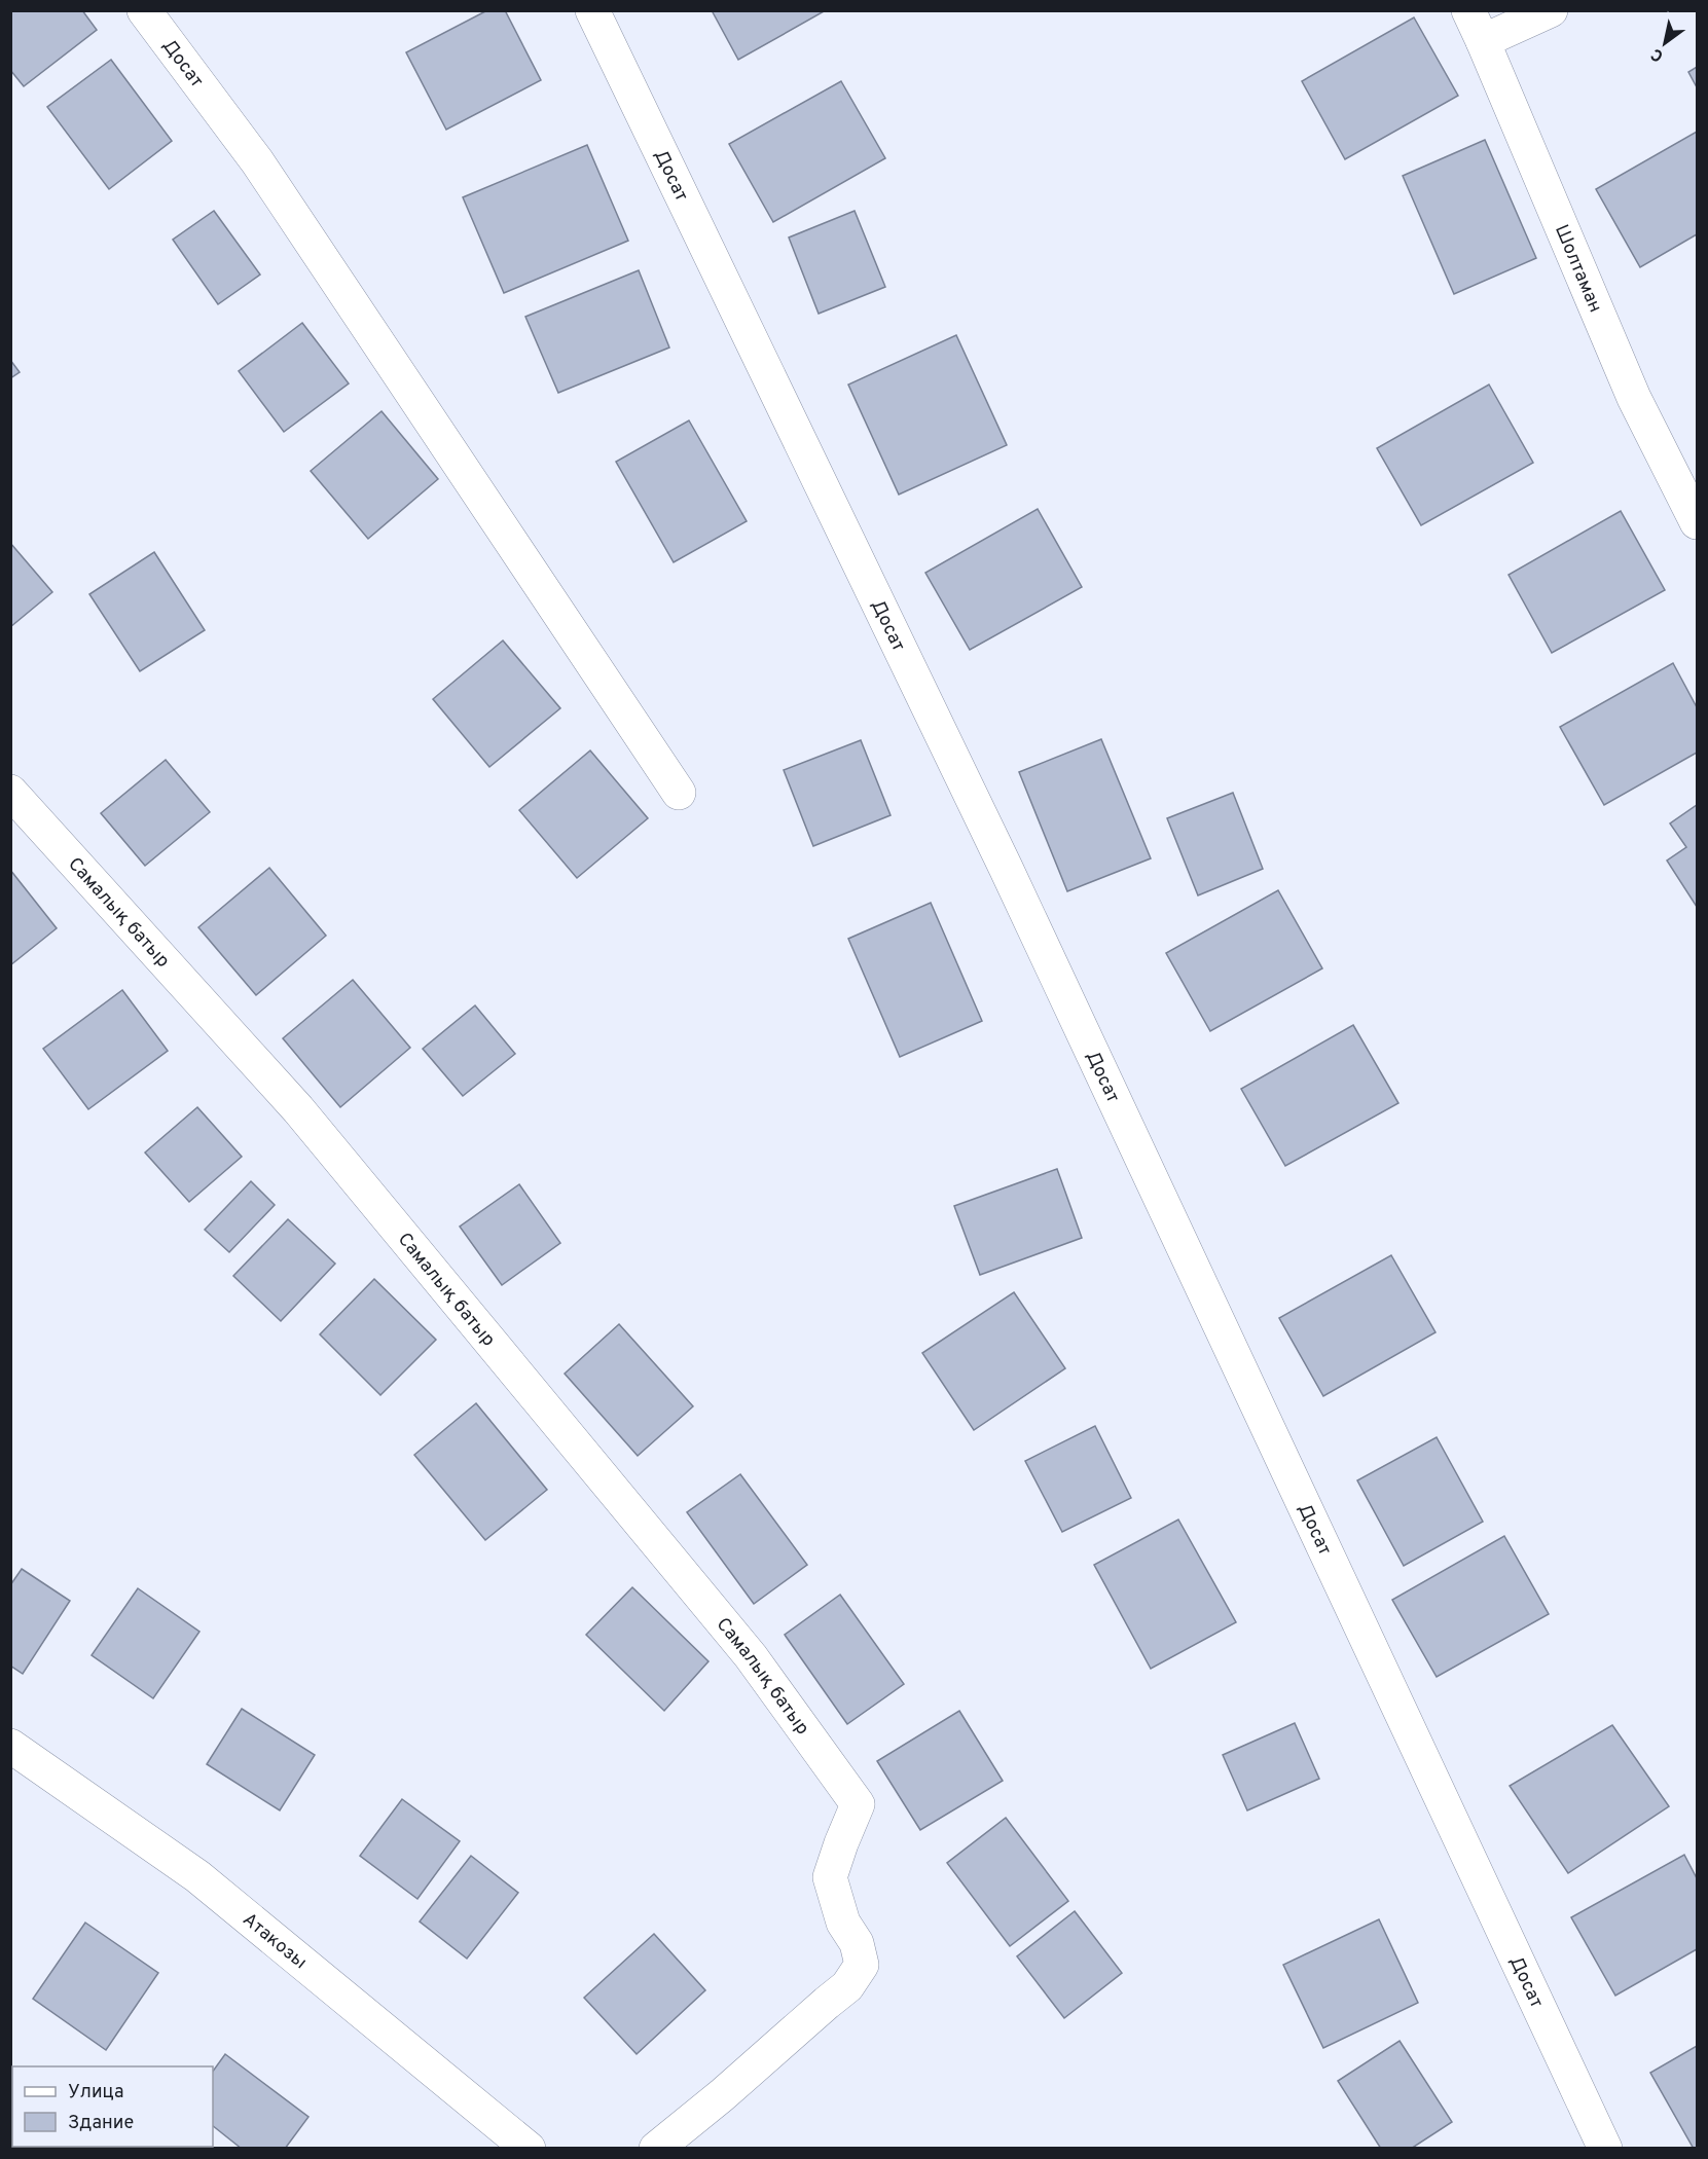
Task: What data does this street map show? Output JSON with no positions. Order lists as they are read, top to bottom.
{
  "streets": {
    "street": [
      "Досат",
      "Шолтаман",
      "Самалық батыр",
      "Атакозы"
    ]
  },
  "legend": ["Улица", "Здание"],
  "north": "bottom left"
}
